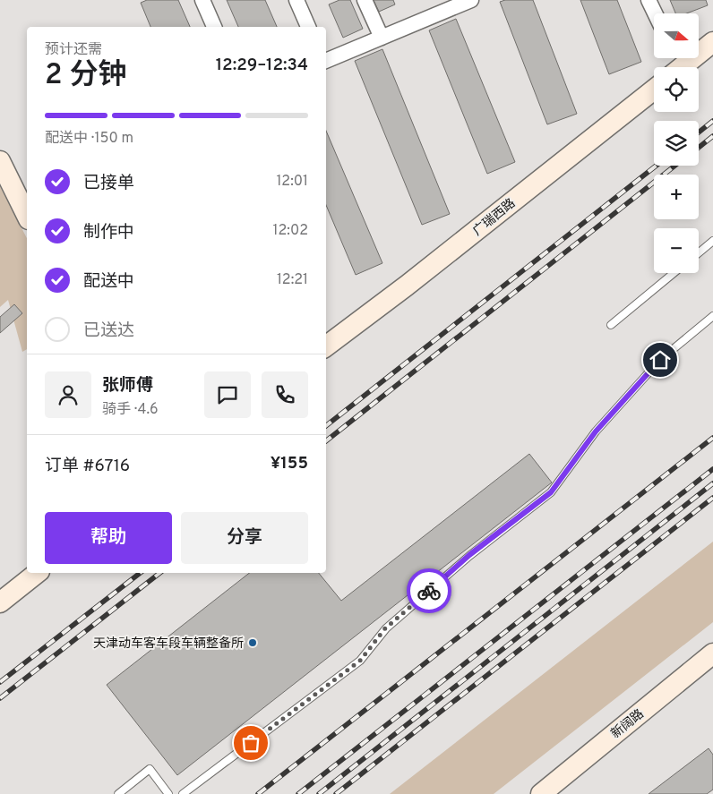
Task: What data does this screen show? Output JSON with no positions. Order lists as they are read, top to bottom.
{
  "streets": {
    "street": ["广瑞西路", "新阔路"]
  },
  "places": ["天津动车客车段车辆整备所"],
  "north": "right",
  "page": {
    "map_buttons": ["+", "−"],
    "heading": ["2 分钟", "预计还需", "12:29–12:34"],
    "panel": [
      "张师傅",
      "骑手 · 4.6",
      "订单 #6716",
      "¥155"
    ],
    "bar": "配送中 · 150 m",
    "list": [
      ["已接单", "12:01"],
      ["制作中", "12:02"],
      ["配送中", "12:21"],
      "已送达"
    ],
    "buttons": ["帮助", "分享"]
  }
}
